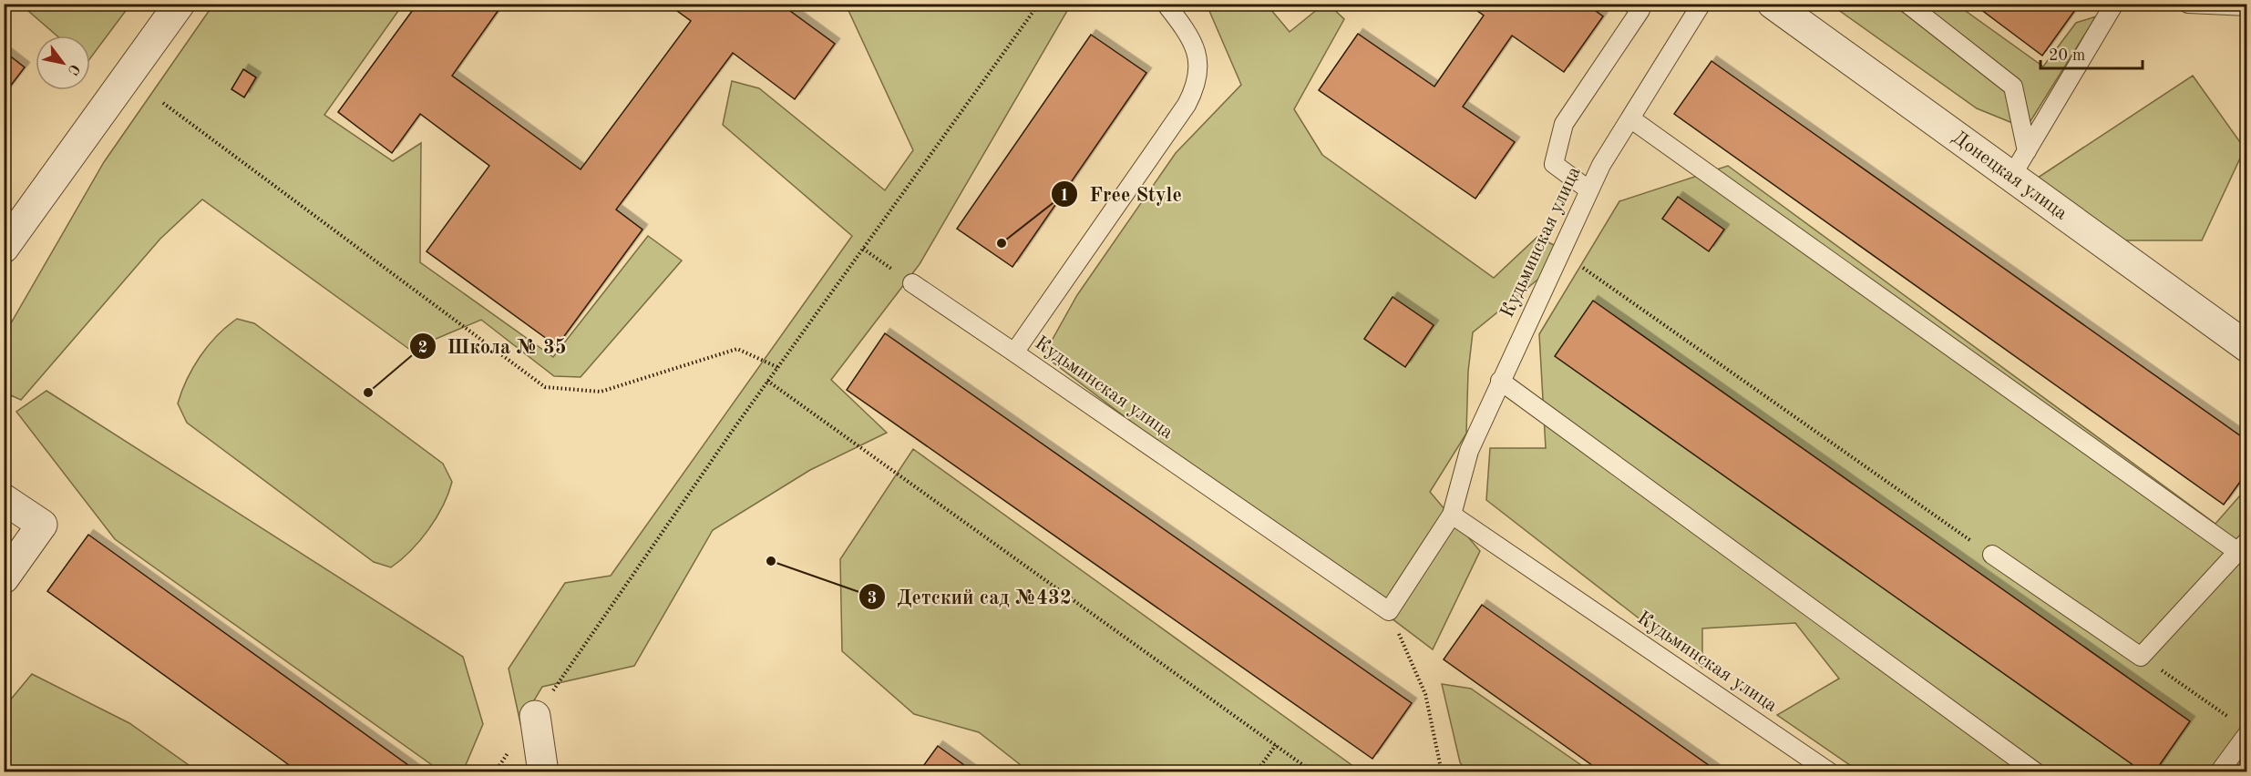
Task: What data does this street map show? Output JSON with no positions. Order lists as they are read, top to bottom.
{
  "streets": {
    "street": ["Донецкая улица"],
    "lane": ["Кудьминская улица"]
  },
  "places": ["Free Style", "Школа № 35", "Детский сад №432"],
  "scale_bar": "20 m",
  "north": "bottom right"
}
